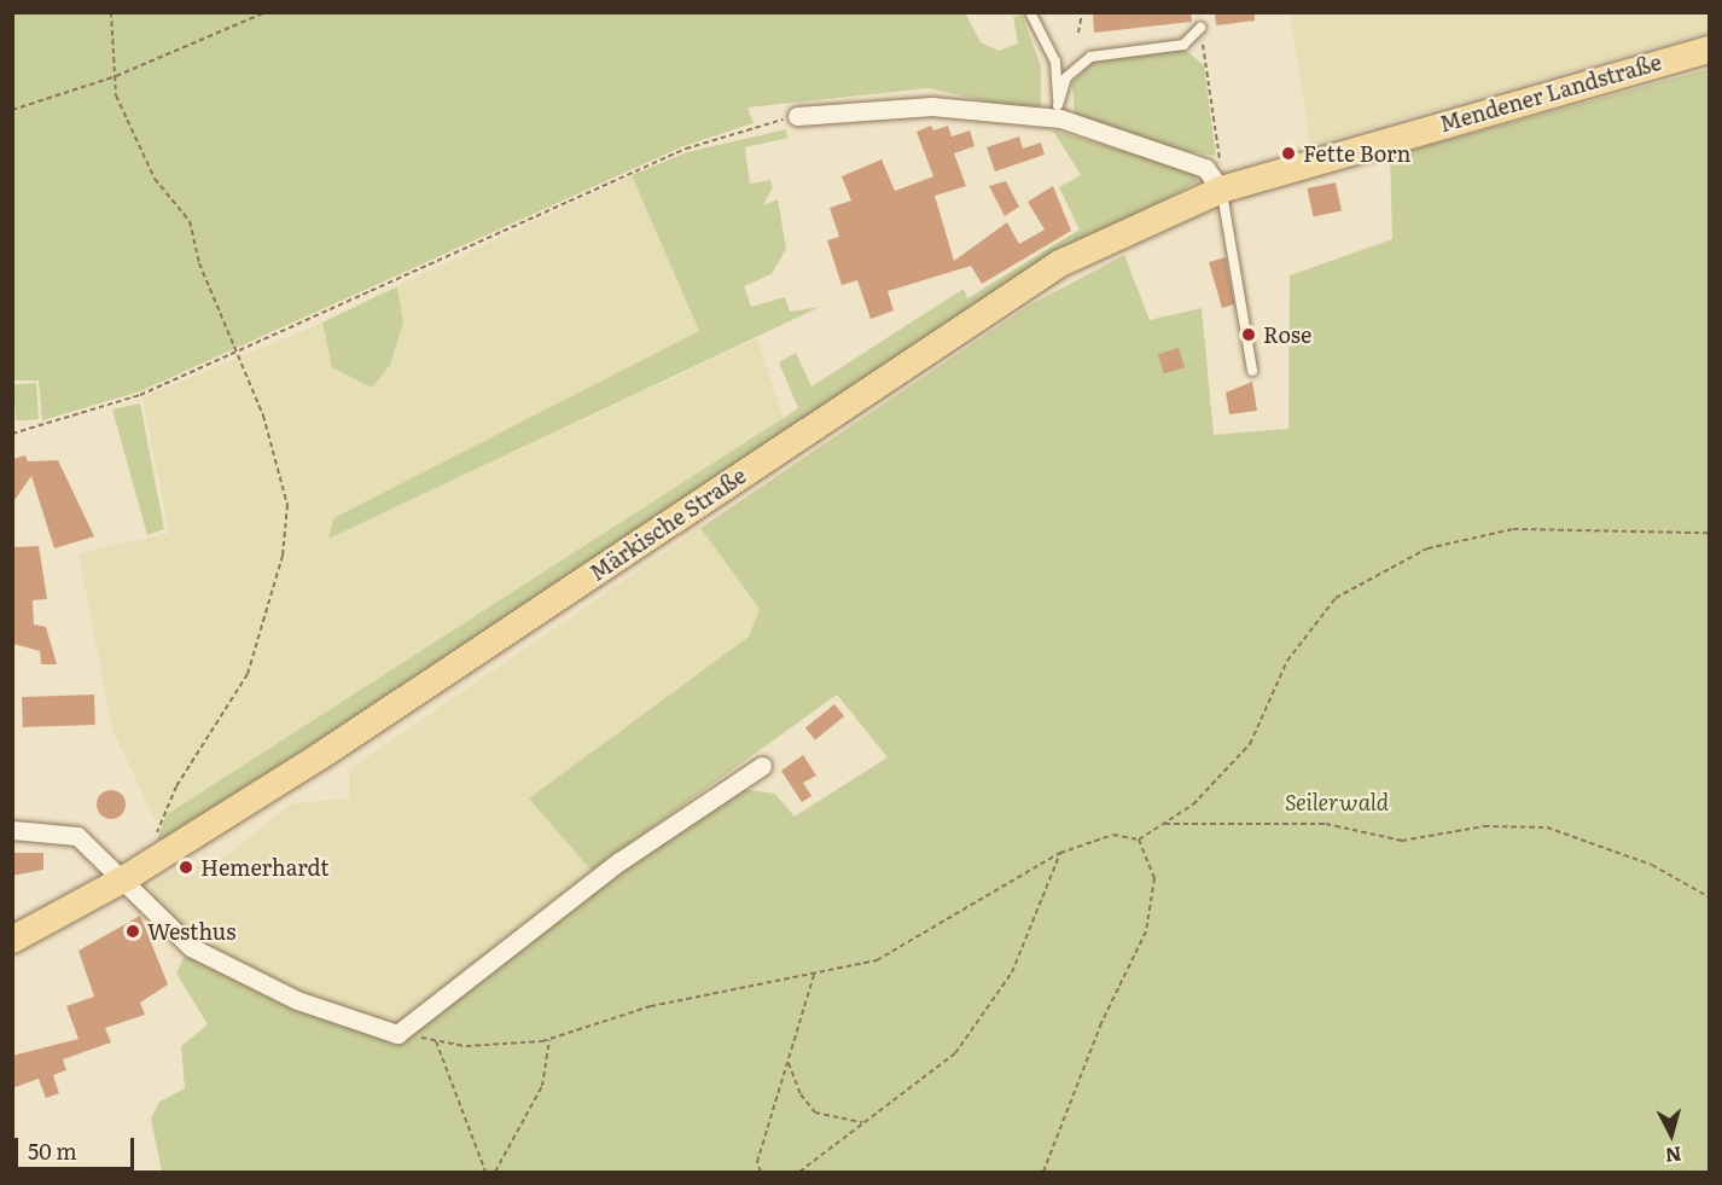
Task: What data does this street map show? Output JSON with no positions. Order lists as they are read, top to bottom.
{
  "streets": {
    "main road": ["Mendener Landstraße", "Märkische Straße"]
  },
  "crossings": [
    ["Mendener Landstraße", "Märkische Straße"]
  ],
  "parks": ["Seilerwald"],
  "places": [
    "Fette Born",
    "Rose",
    "Hemerhardt",
    "Westhus"
  ],
  "scale_bar": "50 m",
  "north": "bottom"
}
